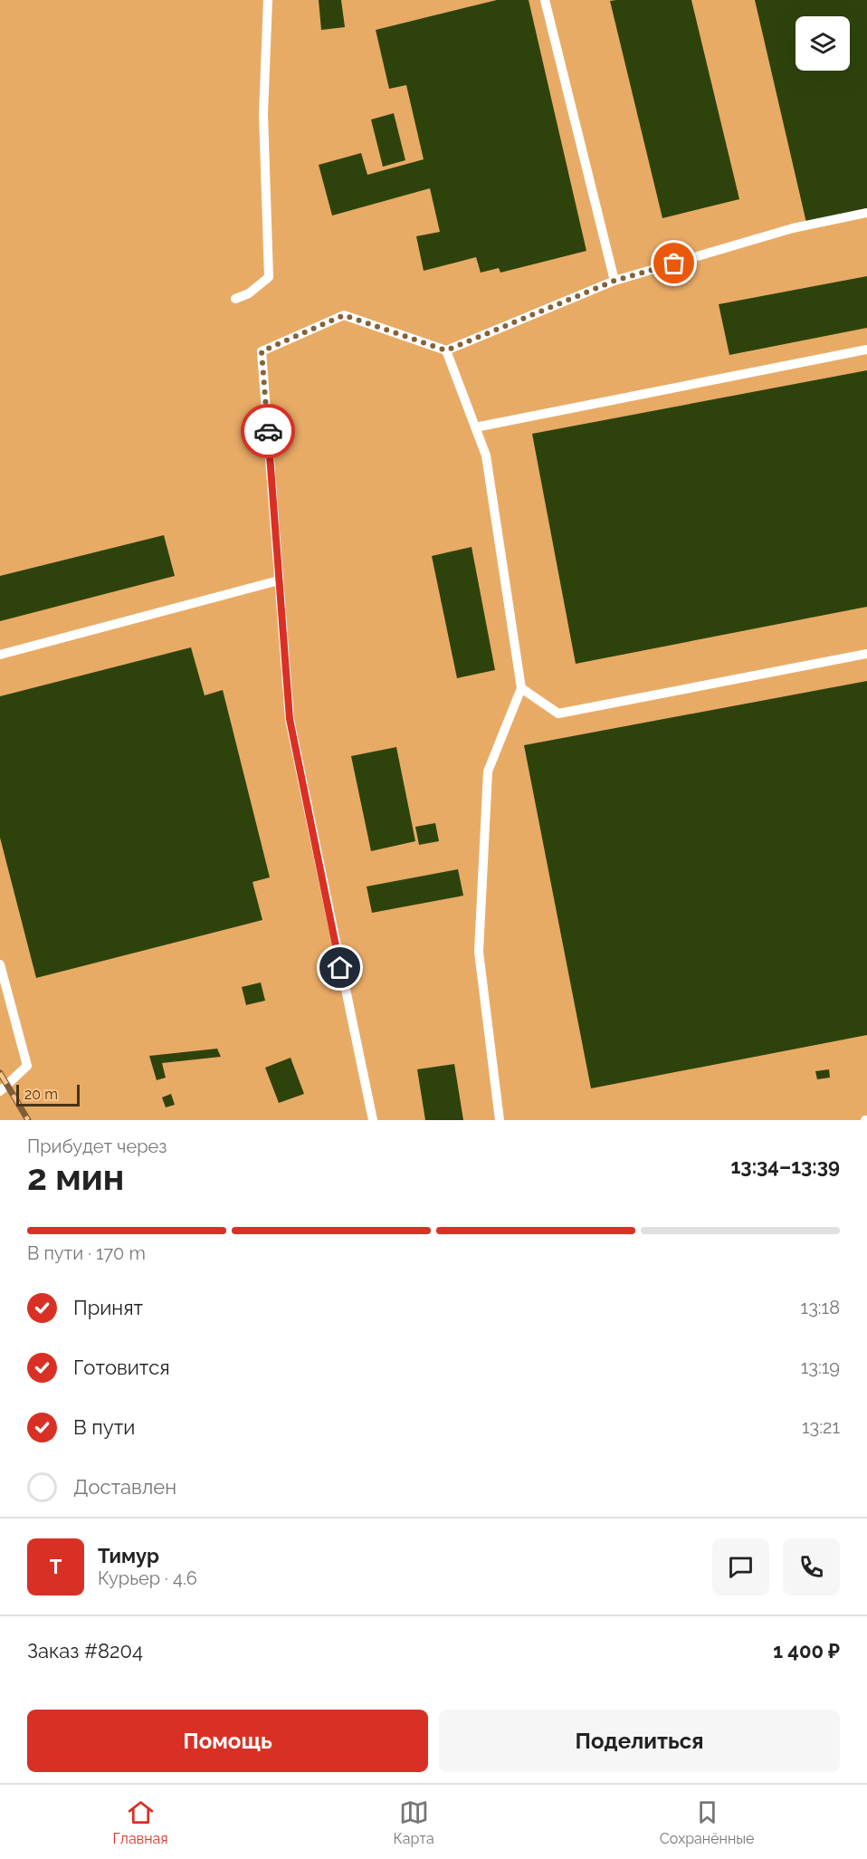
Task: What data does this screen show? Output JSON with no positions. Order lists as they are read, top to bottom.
{
  "scale_bar": "20 m",
  "page": {
    "scale": "20 m",
    "heading": ["2 мин", "Прибудет через", "13:34–13:39"],
    "panel": [
      "Тимур",
      "Курьер · 4.6",
      "Заказ #8204",
      "1 400 ₽"
    ],
    "bar": "В пути · 170 m",
    "list": [
      ["Принят", "13:18"],
      ["Готовится", "13:19"],
      ["В пути", "13:21"],
      "Доставлен"
    ],
    "round": "Т",
    "buttons": ["Помощь", "Поделиться"],
    "tabs": ["Главная", "Карта", "Сохранённые"]
  }
}
